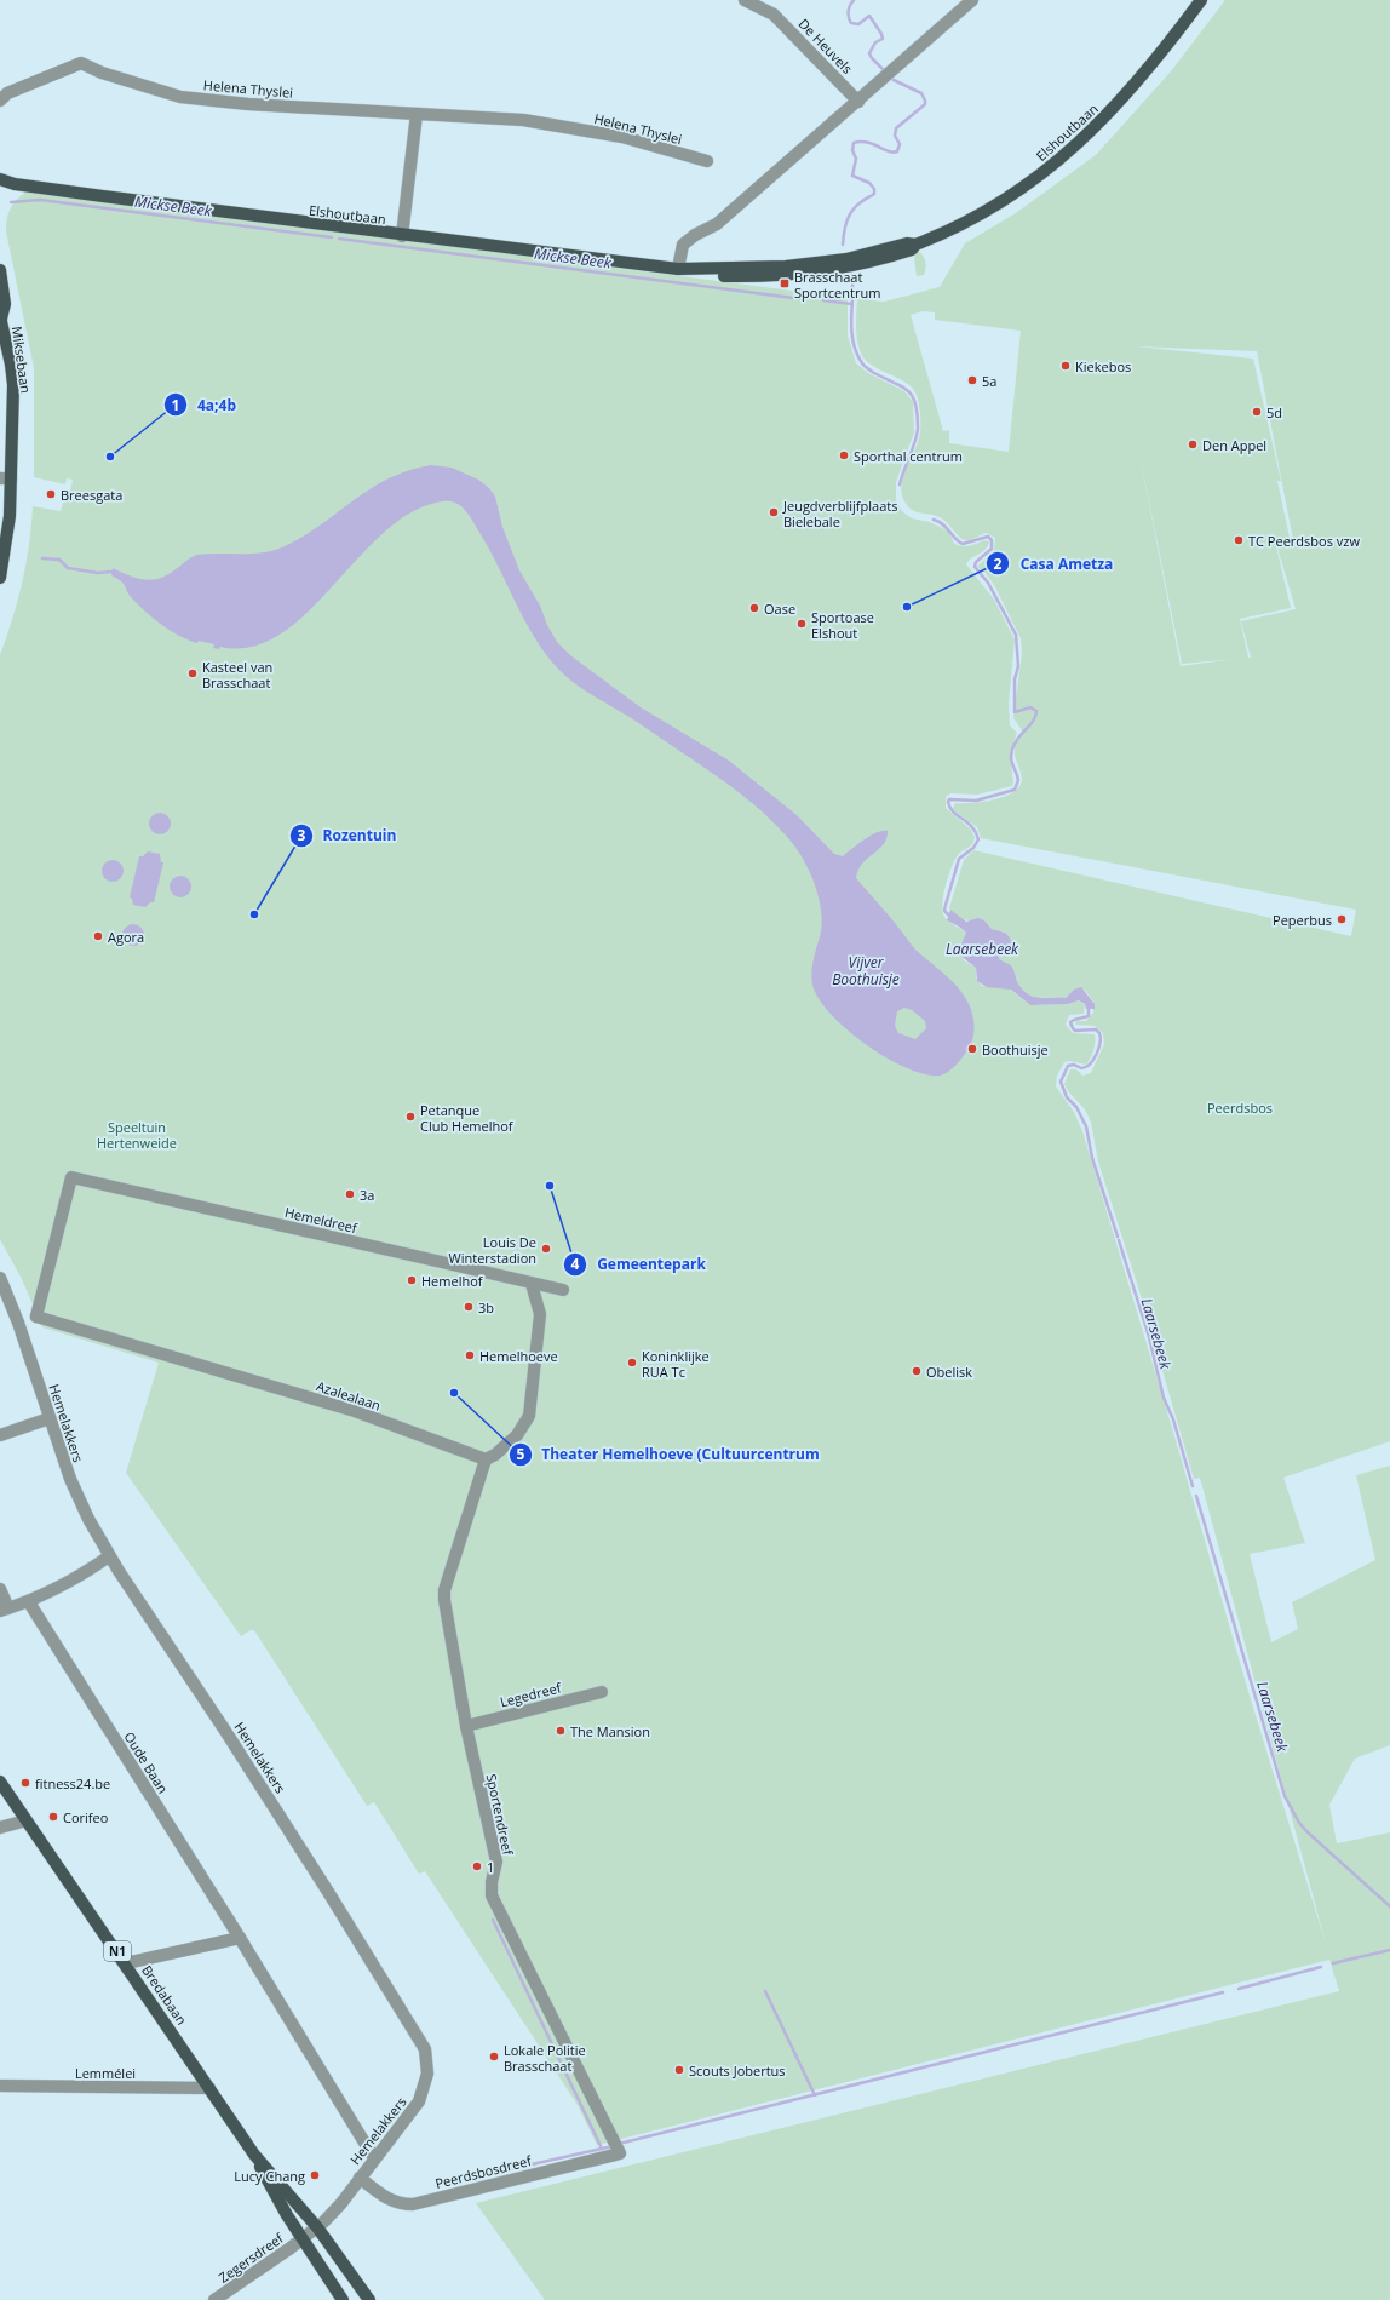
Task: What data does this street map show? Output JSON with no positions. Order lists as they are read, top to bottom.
{
  "streets": {
    "main road": [
      "Elshoutbaan",
      "Miksebaan",
      "N1",
      "Bredabaan"
    ],
    "street": [
      "De Heuvels",
      "Helena Thyslei",
      "Hemeldreef",
      "Azalealaan",
      "Hemelakkers",
      "Legedreef",
      "Oude Baan",
      "Sportendreef",
      "Lemmélei",
      "Peerdsbosdreef",
      "Zegersdreef"
    ]
  },
  "crossings": [
    ["Hemeldreef", "Azalealaan"],
    ["Azalealaan", "Sportendreef"],
    ["Hemelakkers", "Oude Baan"],
    ["Hemelakkers", "Bredabaan"],
    ["Hemelakkers", "Peerdsbosdreef"],
    ["Legedreef", "Sportendreef"],
    ["Sportendreef", "Peerdsbosdreef"],
    ["Bredabaan", "Lemmélei"],
    ["Bredabaan", "Zegersdreef"]
  ],
  "water": ["Mickse Beek", "Laarsebeek", "Vijver Boothuisje"],
  "parks": ["Peerdsbos", "Speeltuin Hertenweide"],
  "places": {
    "transit": ["Brasschaat Sportcentrum"],
    "other": [
      "Kiekebos",
      "5a",
      "5d",
      "Den Appel",
      "Sporthal centrum",
      "4a;4b",
      "Breesgata",
      "Jeugdverblijfplaats Bielebale",
      "TC Peerdsbos vzw",
      "Casa Ametza",
      "Oase",
      "Sportoase Elshout",
      "Kasteel van Brasschaat",
      "Rozentuin",
      "Peperbus",
      "Agora",
      "Boothuisje",
      "Petanque Club Hemelhof",
      "Gemeentepark",
      "3a",
      "Louis De Winterstadion",
      "Hemelhof",
      "3b",
      "Hemelhoeve",
      "Koninklijke RUA Tc",
      "Obelisk",
      "Theater Hemelhoeve (Cultuurcentrum",
      "The Mansion",
      "fitness24.be",
      "Corifeo",
      "1",
      "Lokale Politie Brasschaat",
      "Scouts Jobertus",
      "Lucy Chang"
    ]
  }
}
